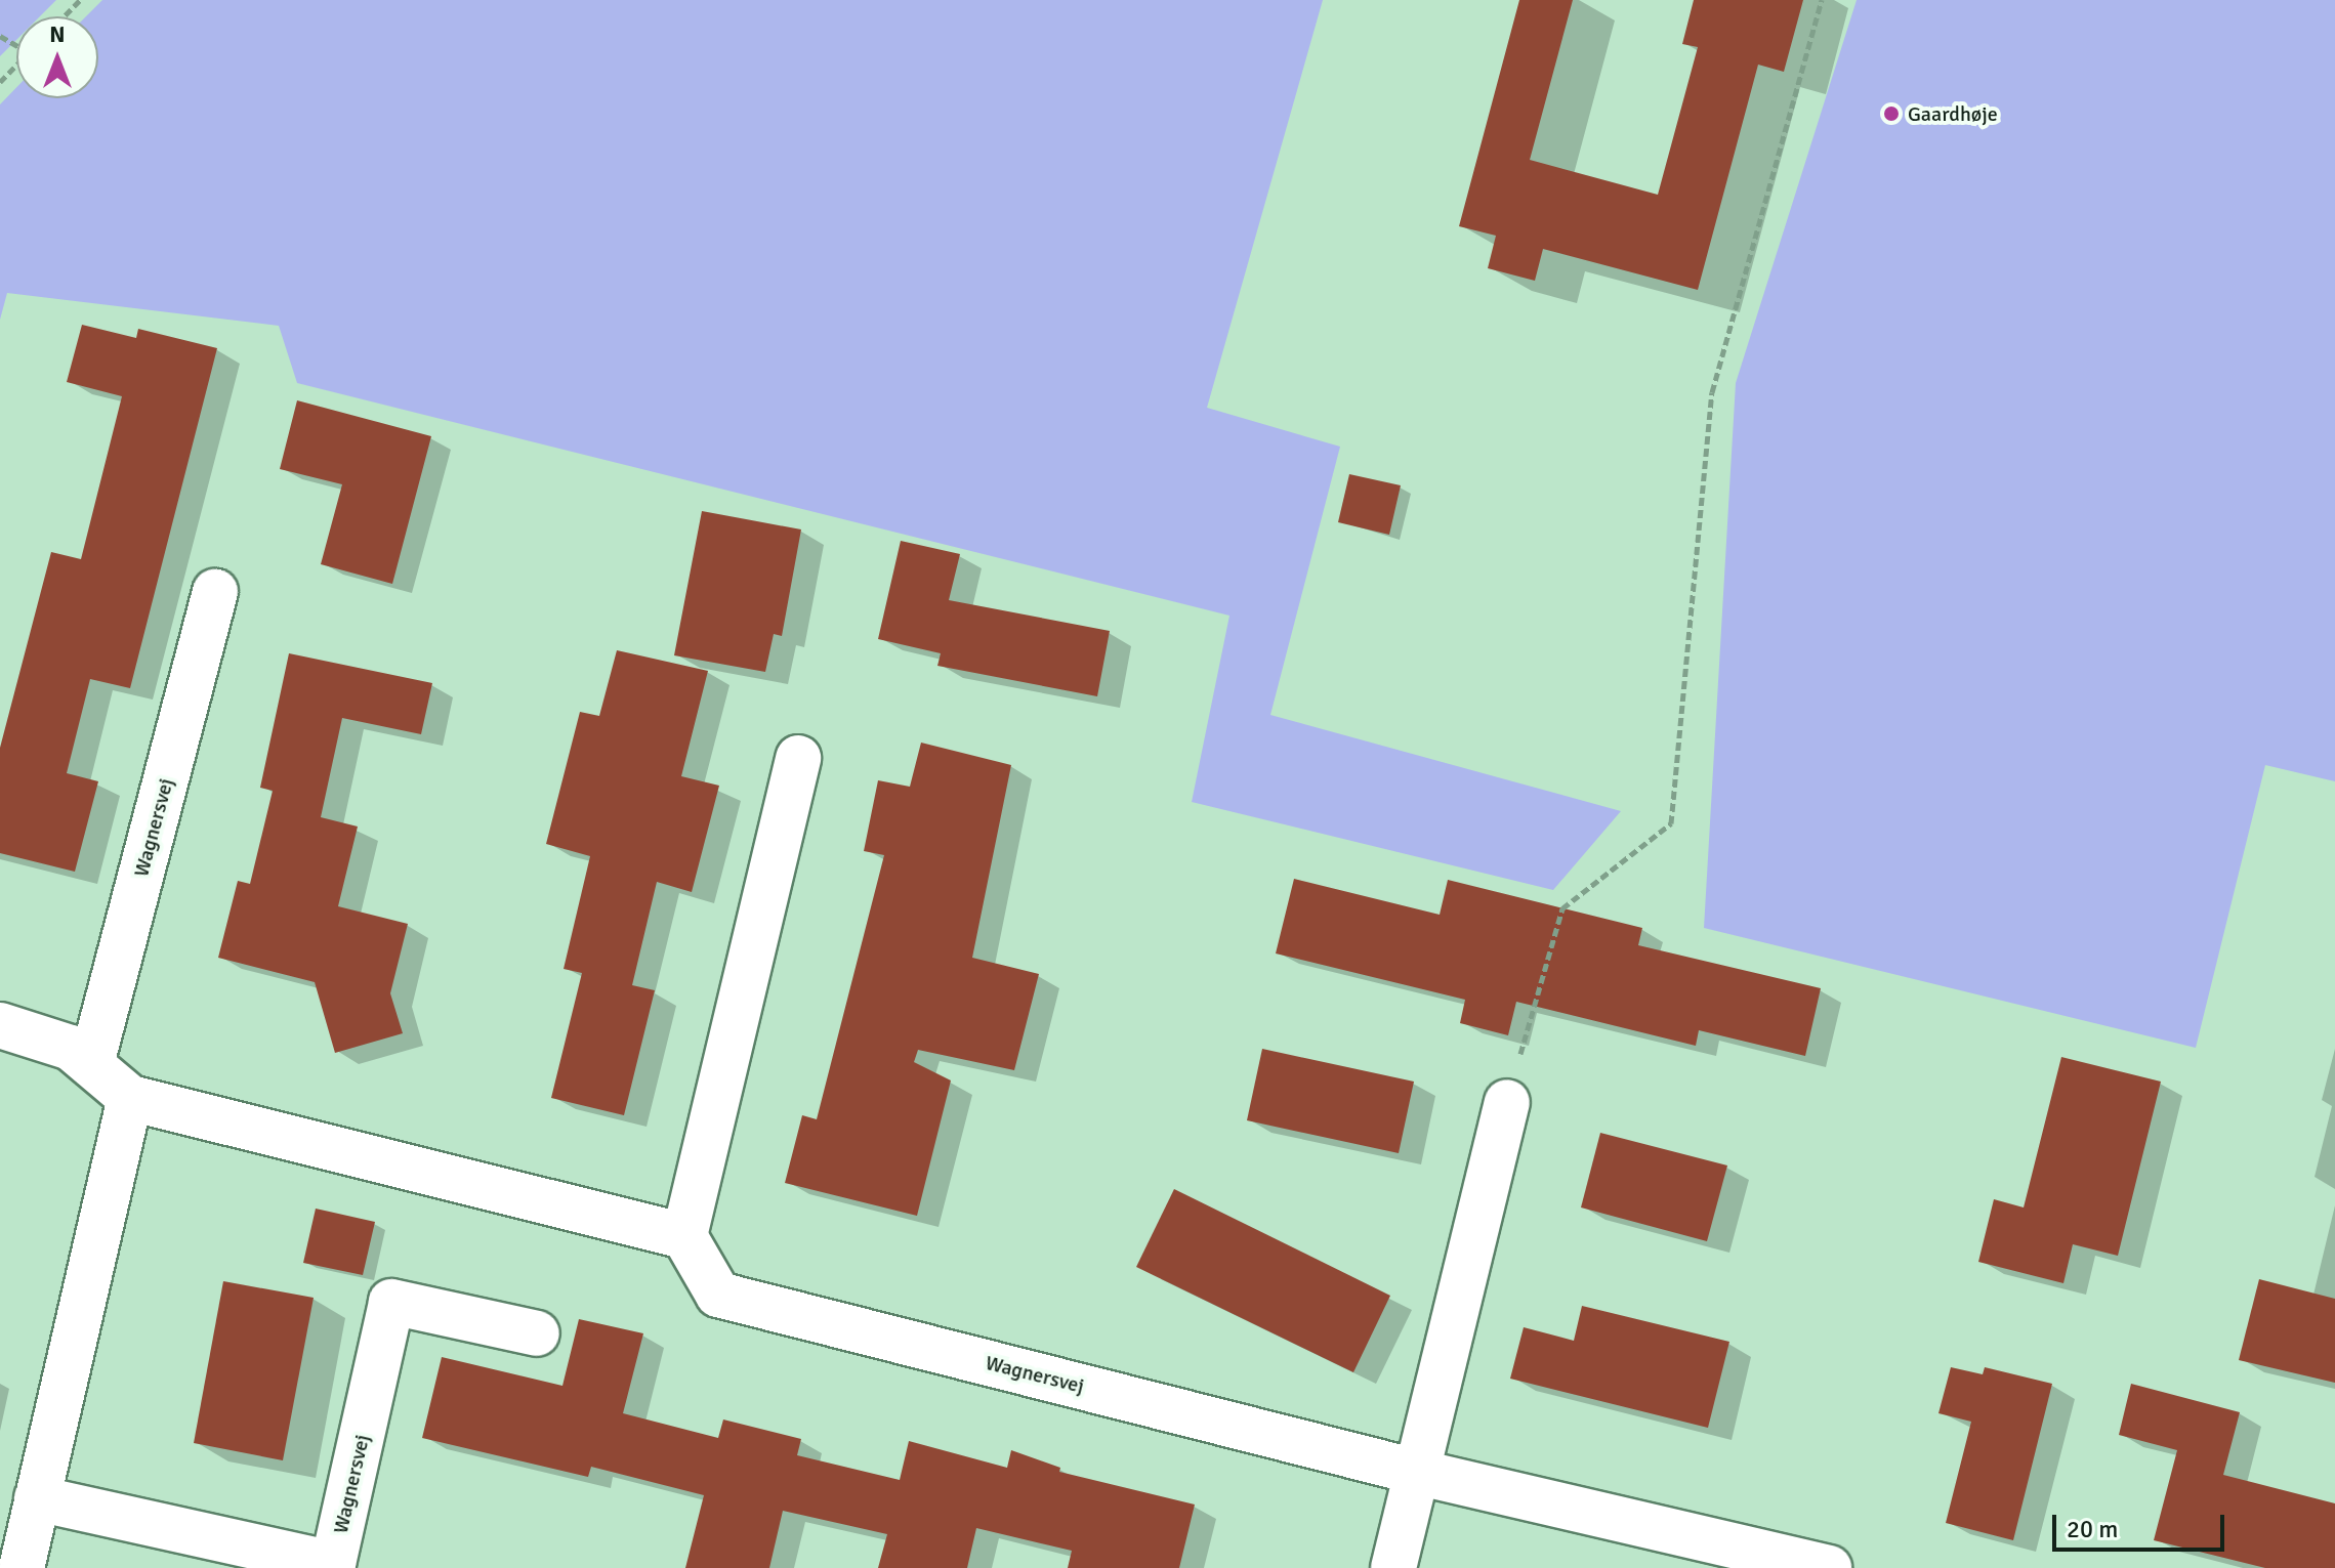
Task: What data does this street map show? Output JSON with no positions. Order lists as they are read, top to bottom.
{
  "streets": {
    "street": ["Wagnersvej"]
  },
  "places": ["Gaardhøje"],
  "scale_bar": "20 m",
  "north": "top"
}
